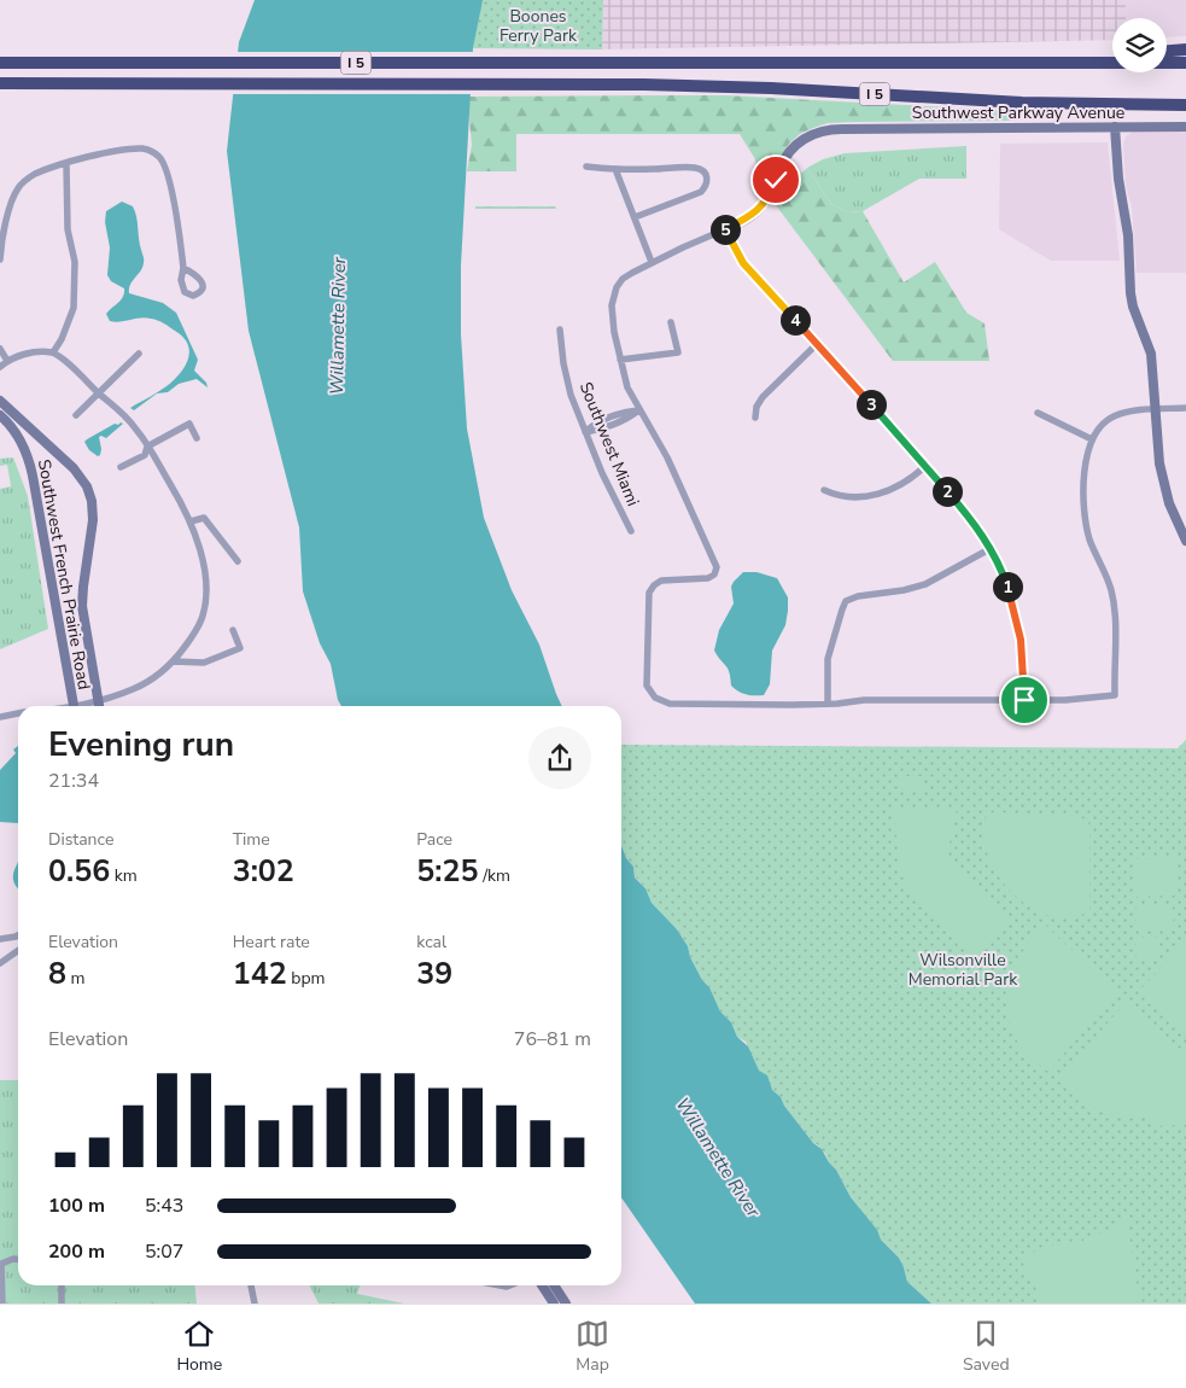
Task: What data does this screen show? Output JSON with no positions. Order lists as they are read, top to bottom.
{
  "streets": {
    "highway": ["I 5"],
    "street": ["Southwest Parkway Avenue", "Southwest Miami", "Southwest French Prairie Road"]
  },
  "water": ["Willamette River"],
  "parks": ["Boones Ferry Park", "Wilsonville Memorial Park"],
  "page": {
    "pins": [
      "5",
      "4",
      "3",
      "2",
      "1"
    ],
    "heading": ["Evening run", "21:34"],
    "stats": [
      ["Distance", "0.56 km"],
      ["Time", "3:02"],
      ["Pace", "5:25 /km"],
      ["Elevation", "8 m"],
      ["Heart rate", "142 bpm"],
      ["kcal", "39"]
    ],
    "chart": ["Elevation", "76–81 m"],
    "list": [
      {
        "name": "100 m",
        "note": "5:43"
      },
      {
        "name": "200 m",
        "note": "5:07"
      }
    ],
    "tabs": ["Home", "Map", "Saved"]
  }
}
